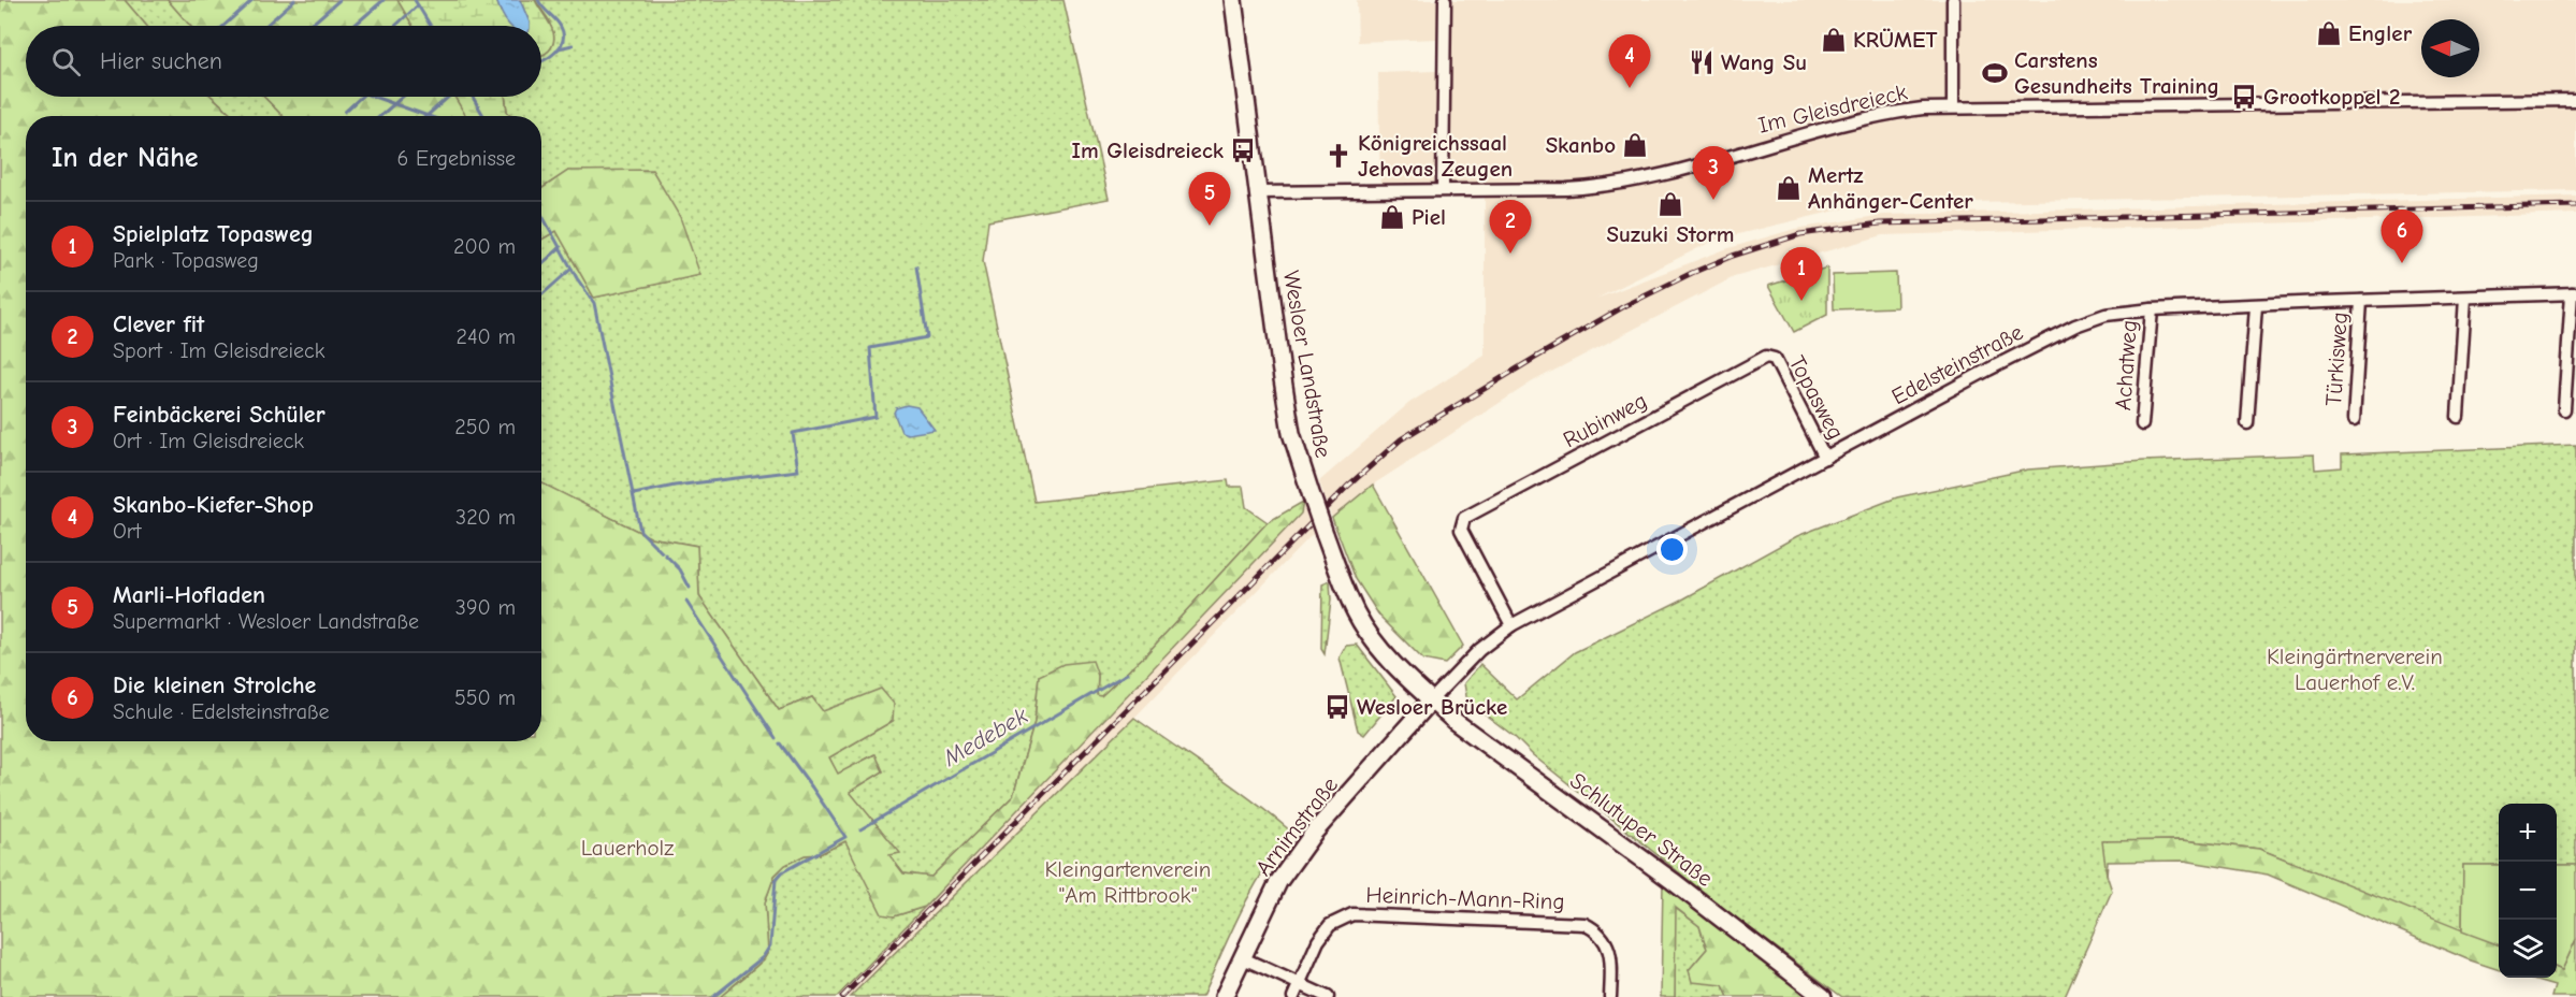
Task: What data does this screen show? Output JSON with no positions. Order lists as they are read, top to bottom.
{
  "streets": {
    "main road": ["Wesloer Landstraße", "Arnimstraße", "Schlutuper Straße"],
    "street": [
      "Im Gleisdreieck",
      "Türkisweg",
      "Edelsteinstraße",
      "Achatweg",
      "Topasweg",
      "Rubinweg",
      "Heinrich-Mann-Ring"
    ]
  },
  "crossings": [
    ["Im Gleisdreieck", "Wesloer Landstraße"],
    ["Türkisweg", "Edelsteinstraße"],
    ["Wesloer Landstraße", "Edelsteinstraße"],
    ["Wesloer Landstraße", "Arnimstraße"],
    ["Wesloer Landstraße", "Schlutuper Straße"],
    ["Edelsteinstraße", "Achatweg"],
    ["Edelsteinstraße", "Topasweg"],
    ["Edelsteinstraße", "Rubinweg"],
    ["Edelsteinstraße", "Arnimstraße"],
    ["Edelsteinstraße", "Schlutuper Straße"],
    ["Topasweg", "Rubinweg"],
    ["Arnimstraße", "Schlutuper Straße"]
  ],
  "water": ["Medebek"],
  "parks": ["Kleingärtnerverein Lauerhof e.V.", "Lauerholz", "Kleingartenverein \"Am Rittbrook\""],
  "places": {
    "shop": [
      "Engler",
      "KRÜMET",
      "Skanbo",
      "Mertz Anhänger-Center",
      "Suzuki Storm",
      "Piel"
    ],
    "restaurant": ["Wang Su"],
    "sports": ["Carstens Gesundheits Training"],
    "bus stop": ["Grootkoppel 2", "Im Gleisdreieck", "Wesloer Brücke"],
    "church": ["Königreichssaal Jehovas Zeugen"]
  },
  "north": "left",
  "page": {
    "search": "Hier suchen",
    "pins": [
      "4",
      "3",
      "5",
      "2",
      "6",
      "1"
    ],
    "heading": ["In der Nähe", "6 Ergebnisse"],
    "list": [
      {
        "mark": "1",
        "name": "Spielplatz Topasweg",
        "note": "Park · Topasweg",
        "value": "200 m"
      },
      {
        "mark": "2",
        "name": "Clever fit",
        "note": "Sport · Im Gleisdreieck",
        "value": "240 m"
      },
      {
        "mark": "3",
        "name": "Feinbäckerei Schüler",
        "note": "Ort · Im Gleisdreieck",
        "value": "250 m"
      },
      {
        "mark": "4",
        "name": "Skanbo-Kiefer-Shop",
        "note": "Ort",
        "value": "320 m"
      },
      {
        "mark": "5",
        "name": "Marli-Hofladen",
        "note": "Supermarkt · Wesloer Landstraße",
        "value": "390 m"
      },
      {
        "mark": "6",
        "name": "Die kleinen Strolche",
        "note": "Schule · Edelsteinstraße",
        "value": "550 m"
      }
    ],
    "map_buttons": ["+", "−"]
  }
}
